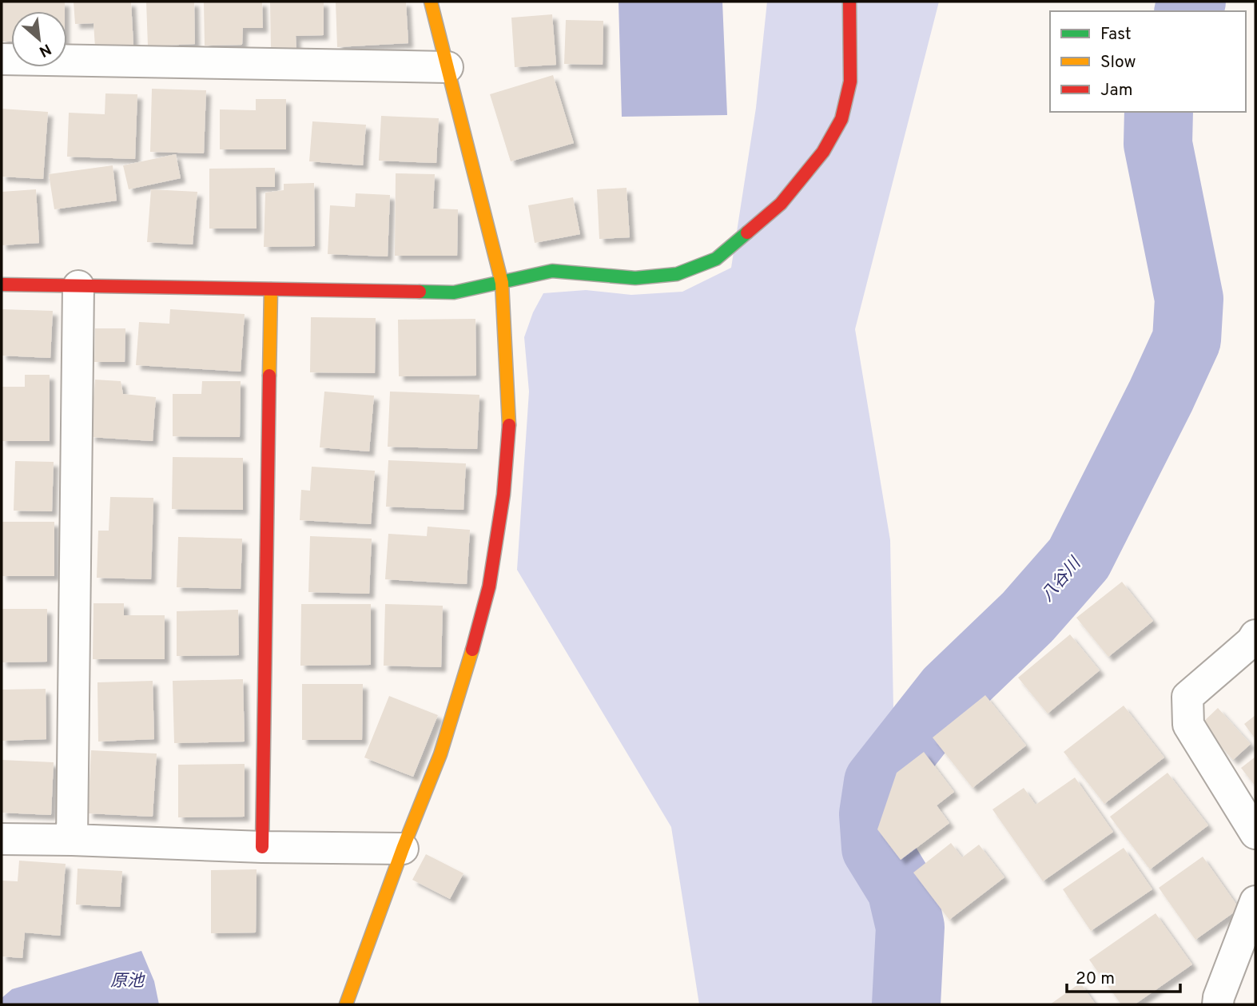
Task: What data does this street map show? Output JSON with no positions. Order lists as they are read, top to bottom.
{
  "water": ["八谷川", "原池"],
  "legend": ["Fast", "Slow", "Jam"],
  "scale_bar": "20 m",
  "north": "bottom right"
}
